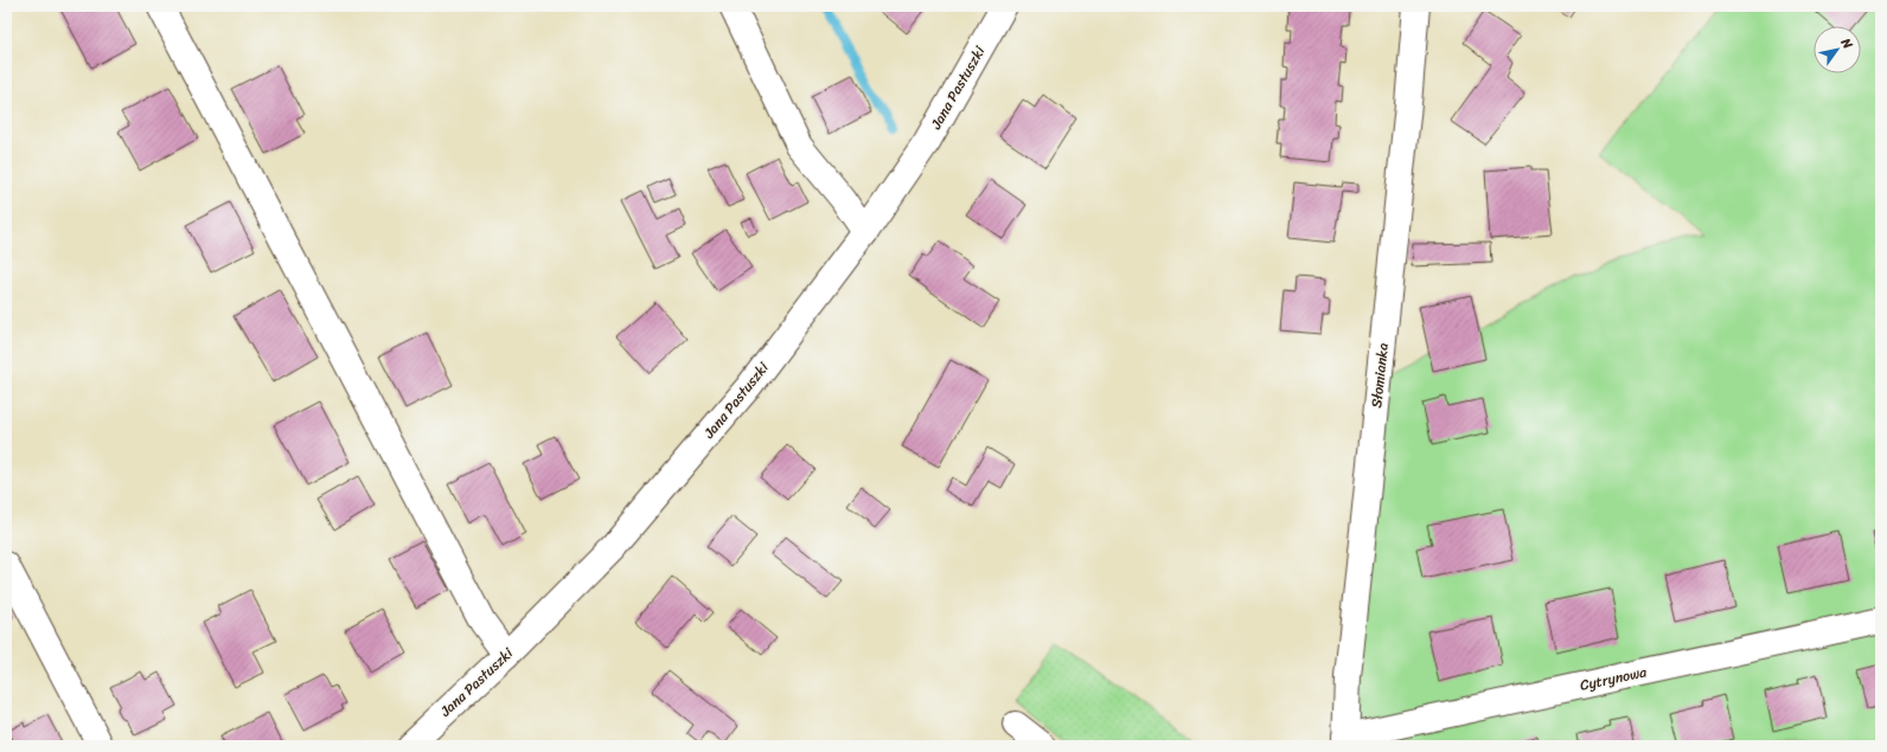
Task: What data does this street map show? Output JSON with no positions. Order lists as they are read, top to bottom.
{
  "streets": {
    "street": ["Jana Pastuszki", "Słomianka", "Cytrynowa"]
  },
  "crossings": [
    ["Słomianka", "Cytrynowa"]
  ],
  "north": "top right"
}
